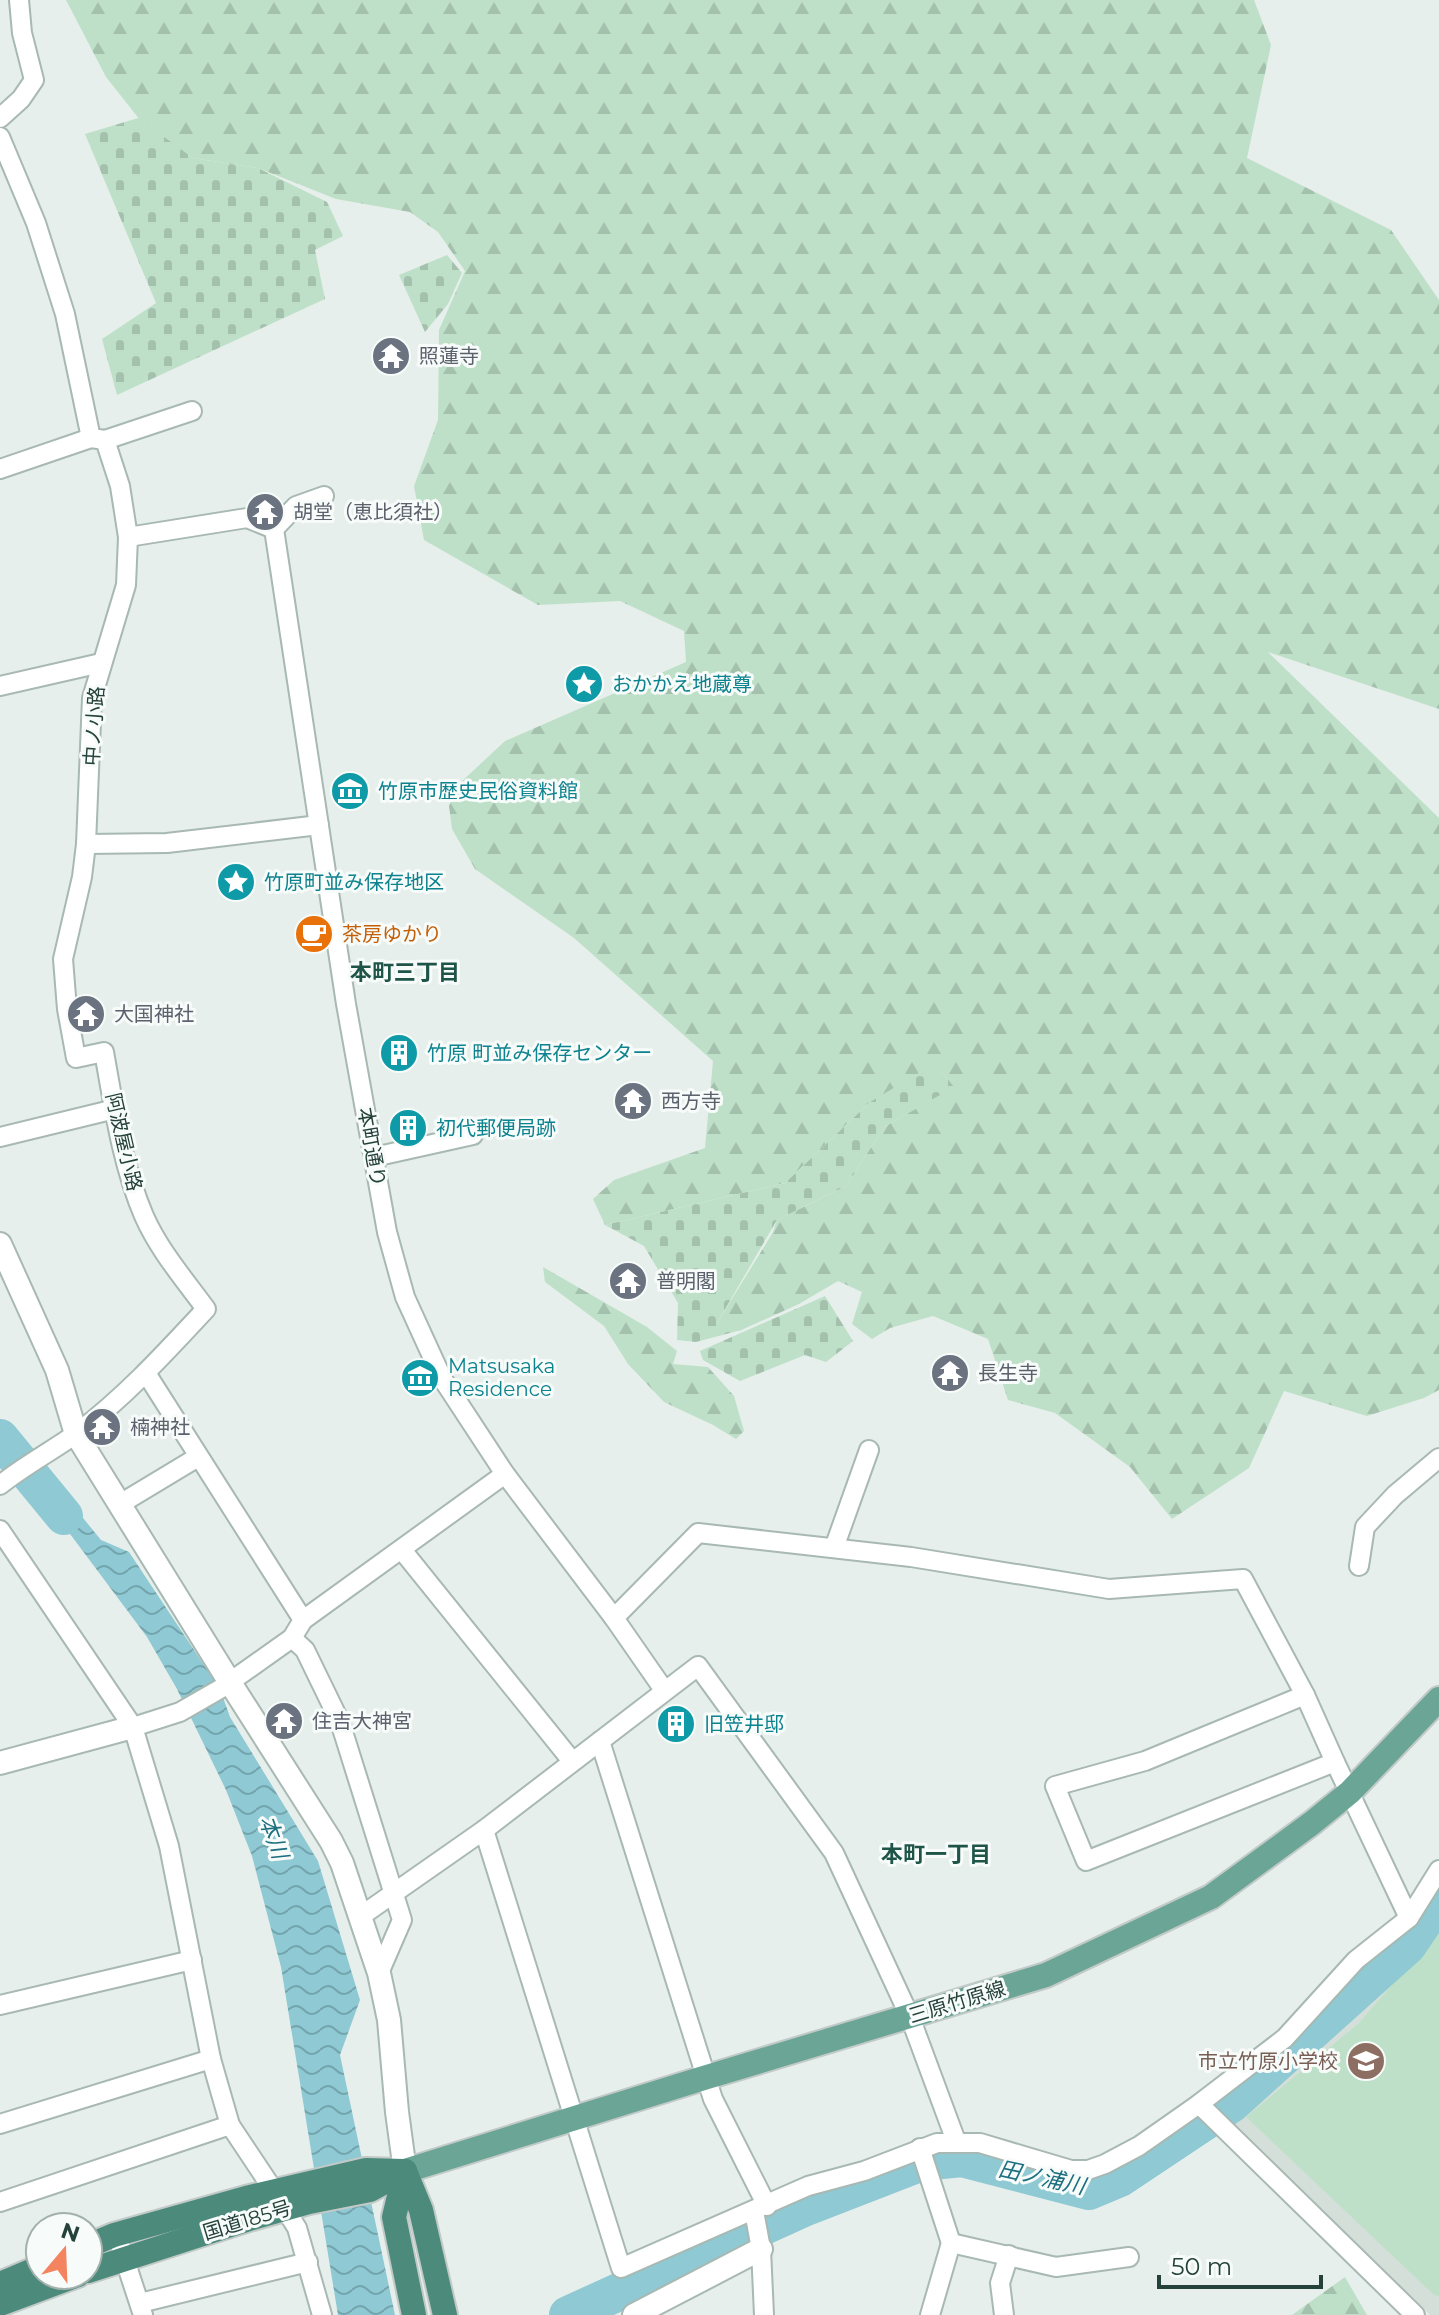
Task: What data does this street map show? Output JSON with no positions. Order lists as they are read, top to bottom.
{
  "streets": {
    "highway": ["国道185号"],
    "main road": ["三原竹原線"],
    "street": ["中ノ小路", "阿波屋小路", "本町通り"]
  },
  "crossings": [
    ["中ノ小路", "阿波屋小路"],
    ["三原竹原線", "国道185号"]
  ],
  "districts": ["本町三丁目", "本町一丁目"],
  "water": ["本川", "田ノ浦川"],
  "places": {
    "temple": [
      "照蓮寺",
      "胡堂（恵比須社）",
      "大国神社",
      "西方寺",
      "普明閣",
      "長生寺",
      "楠神社",
      "住吉大神宮"
    ],
    "place": ["おかかえ地蔵尊", "竹原町並み保存地区"],
    "museum": ["竹原市歴史民俗資料館", "Matsusaka Residence"],
    "cafe": ["茶房ゆかり"],
    "building": ["竹原 町並み保存センター", "初代郵便局跡", "旧笠井邸"],
    "school or university": ["市立竹原小学校"]
  },
  "scale_bar": "50 m",
  "north": "top"
}
